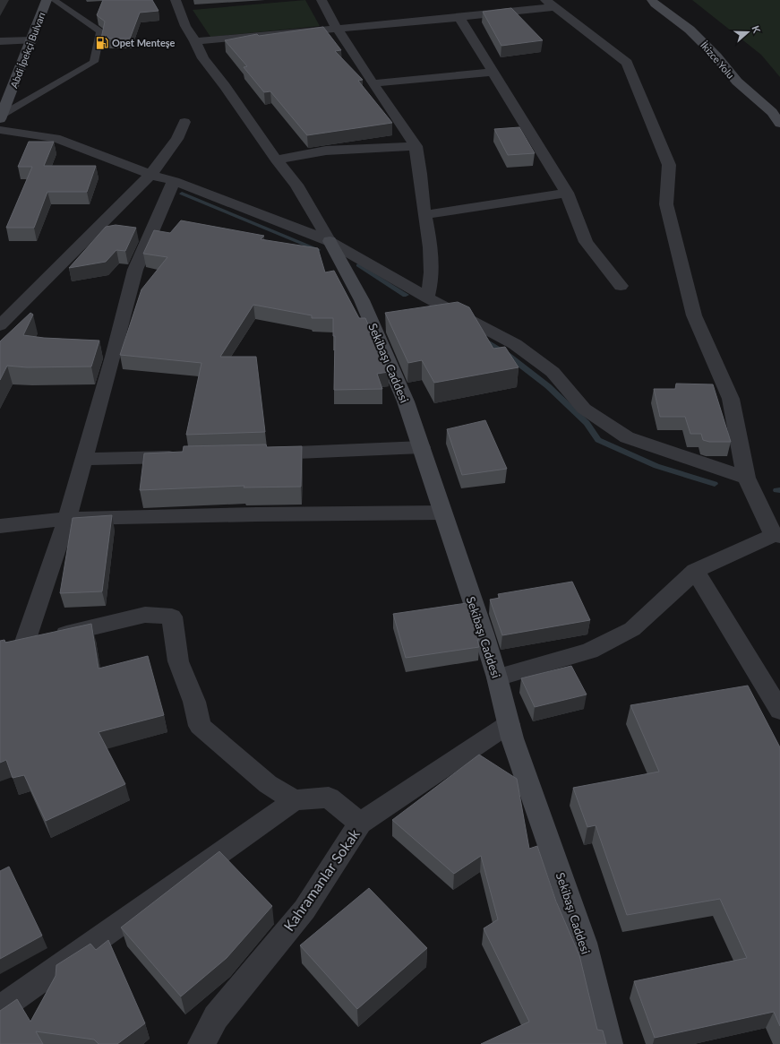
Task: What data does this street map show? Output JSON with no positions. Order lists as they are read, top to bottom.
{
  "streets": {
    "street": [
      "Abdi İpekçi Bulvarı",
      "İkizce Yolu",
      "Sekibaşı Caddesi",
      "Kahramanlar Sokak"
    ]
  },
  "crossings": [
    ["Sekibaşı Caddesi", "Kahramanlar Sokak"]
  ],
  "places": {
    "fuel station": ["Opet Menteşe"]
  },
  "north": "right"
}
